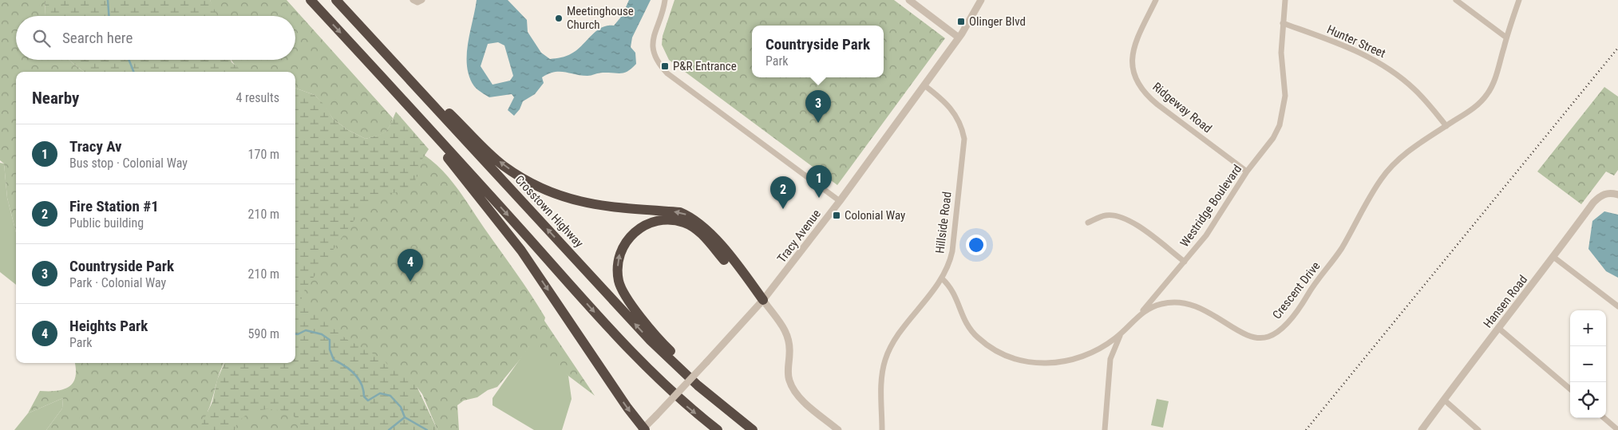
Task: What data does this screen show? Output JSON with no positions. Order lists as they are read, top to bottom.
{
  "streets": {
    "highway": ["Crosstown Highway"],
    "street": [
      "Hunter Street",
      "Ridgeway Road",
      "Westridge Boulevard",
      "Hillside Road",
      "Tracy Avenue",
      "Crescent Drive",
      "Hansen Road"
    ]
  },
  "crossings": [
    ["Hunter Street", "Westridge Boulevard"],
    ["Hunter Street", "Crescent Drive"],
    ["Ridgeway Road", "Westridge Boulevard"],
    ["Westridge Boulevard", "Crescent Drive"],
    ["Hillside Road", "Tracy Avenue"],
    ["Hillside Road", "Crescent Drive"]
  ],
  "places": {
    "other": ["Meetinghouse Church"],
    "transit": ["Olinger Blvd", "P&R Entrance", "Colonial Way"]
  },
  "page": {
    "search": "Search here",
    "popup": ["Countryside Park", "Park"],
    "heading": ["Nearby", "4 results"],
    "pins": [
      "3",
      "1",
      "2",
      "4"
    ],
    "list": [
      {
        "mark": "1",
        "name": "Tracy Av",
        "note": "Bus stop · Colonial Way",
        "value": "170 m"
      },
      {
        "mark": "2",
        "name": "Fire Station #1",
        "note": "Public building",
        "value": "210 m"
      },
      {
        "mark": "3",
        "name": "Countryside Park",
        "note": "Park · Colonial Way",
        "value": "210 m"
      },
      {
        "mark": "4",
        "name": "Heights Park",
        "note": "Park",
        "value": "590 m"
      }
    ],
    "map_buttons": ["+", "−"]
  }
}
